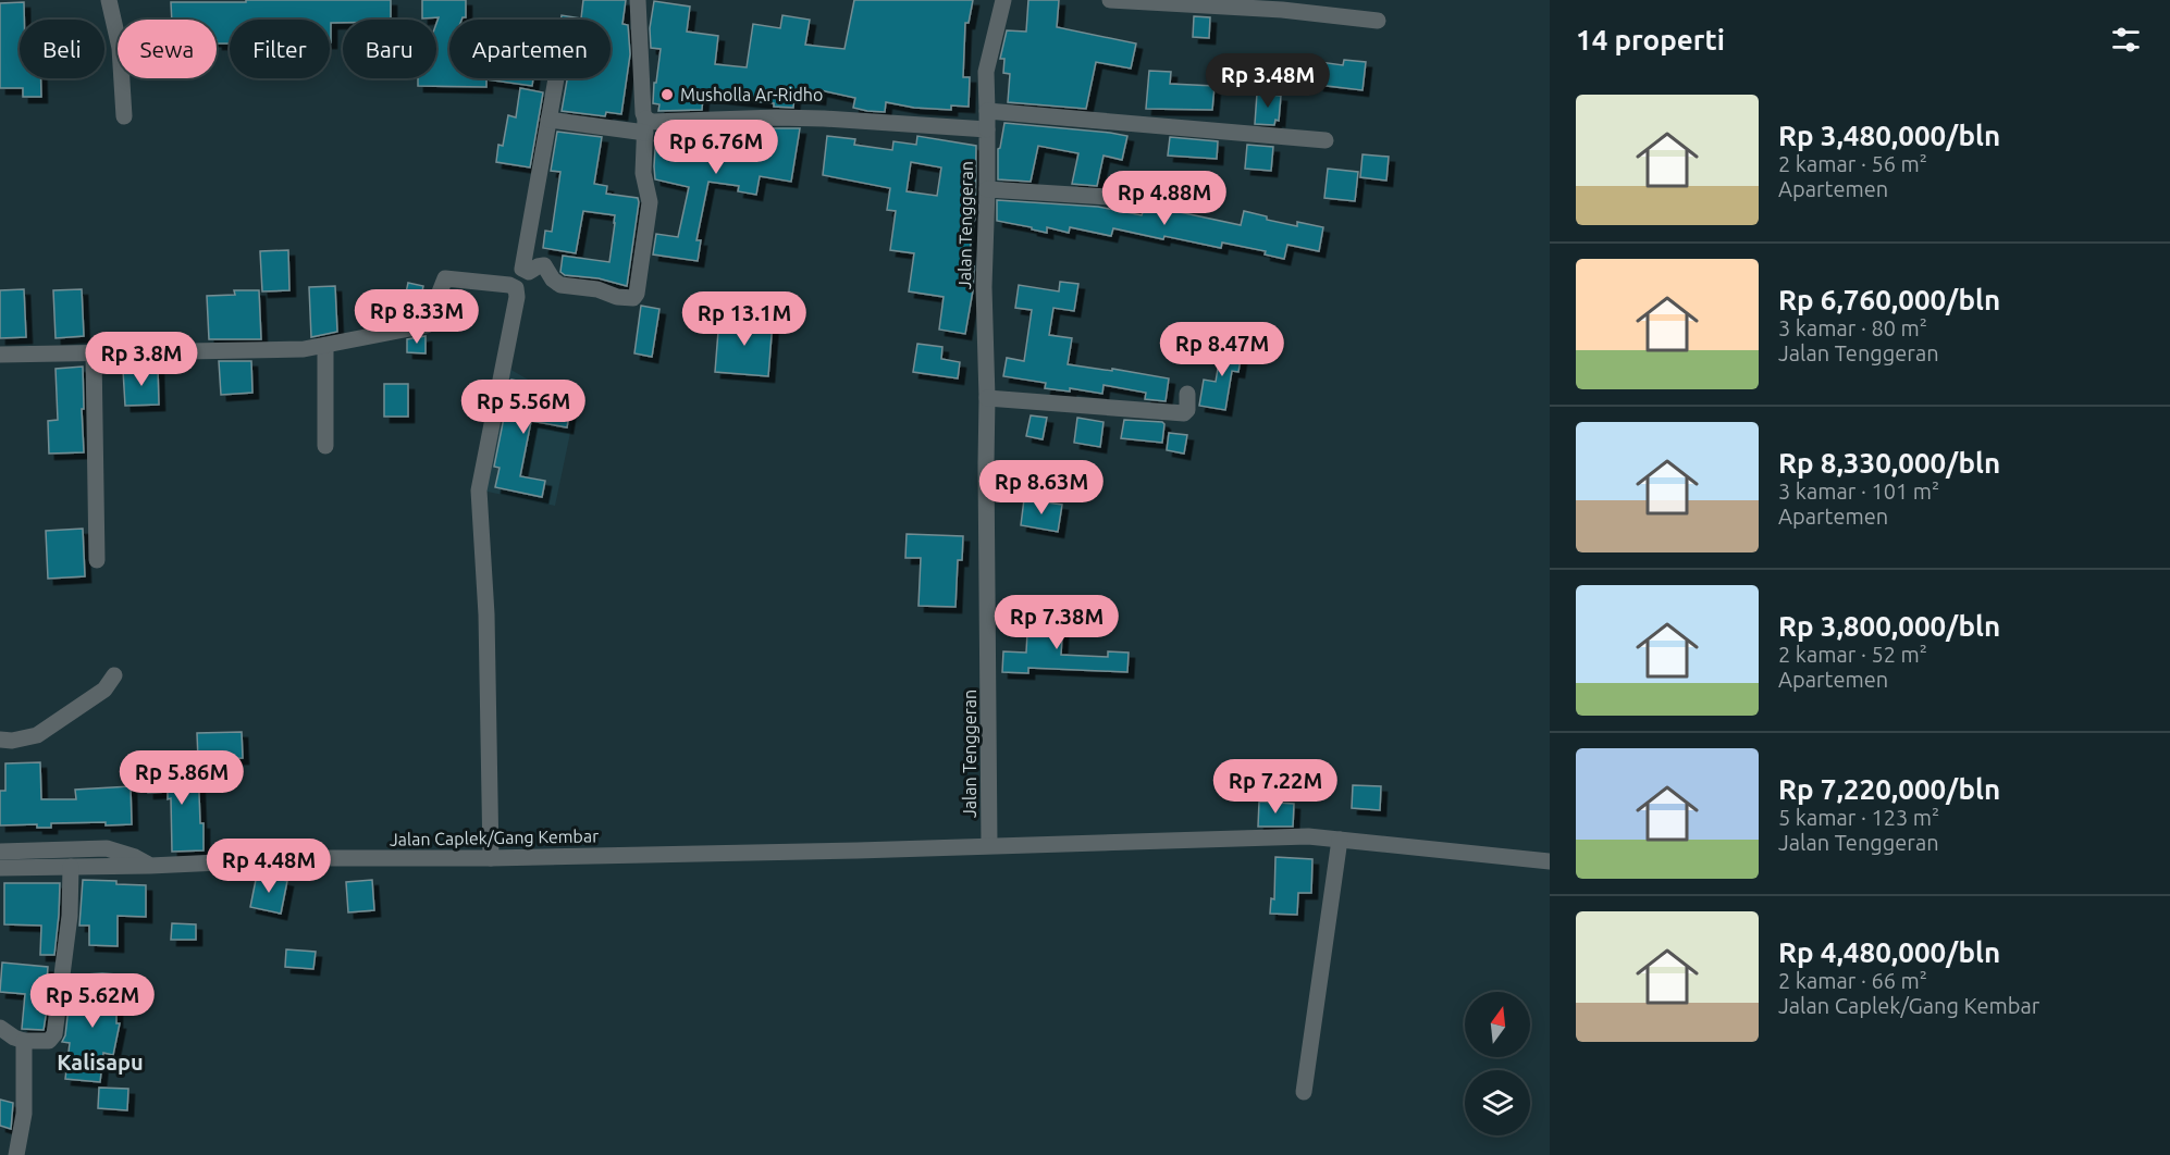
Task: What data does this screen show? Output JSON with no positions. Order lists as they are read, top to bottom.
{
  "streets": {
    "street": ["Jalan Tenggeran", "Jalan Caplek/Gang Kembar"]
  },
  "crossings": [
    ["Jalan Tenggeran", "Jalan Caplek/Gang Kembar"]
  ],
  "districts": ["Kalisapu"],
  "places": ["Musholla Ar-Ridho"],
  "north": "top",
  "page": {
    "heading": "14 properti",
    "chip": [
      "Beli",
      "Sewa",
      "Filter",
      "Baru",
      "Apartemen"
    ],
    "price": [
      "Rp 3.48M",
      "Rp 6.76M",
      "Rp 4.88M",
      "Rp 8.33M",
      "Rp 13.1M",
      "Rp 8.47M",
      "Rp 3.8M",
      "Rp 5.56M",
      "Rp 8.63M",
      "Rp 7.38M",
      "Rp 5.86M",
      "Rp 7.22M",
      "Rp 4.48M",
      "Rp 5.62M"
    ],
    "list": [
      {
        "name": "Rp 3,480,000/bln",
        "note": "2 kamar · 56 m² · Apartemen"
      },
      {
        "name": "Rp 6,760,000/bln",
        "note": "3 kamar · 80 m² · Jalan Tenggeran"
      },
      {
        "name": "Rp 8,330,000/bln",
        "note": "3 kamar · 101 m² · Apartemen"
      },
      {
        "name": "Rp 3,800,000/bln",
        "note": "2 kamar · 52 m² · Apartemen"
      },
      {
        "name": "Rp 7,220,000/bln",
        "note": "5 kamar · 123 m² · Jalan Tenggeran"
      },
      {
        "name": "Rp 4,480,000/bln",
        "note": "2 kamar · 66 m² · Jalan Caplek/Gang Kembar"
      }
    ]
  }
}
